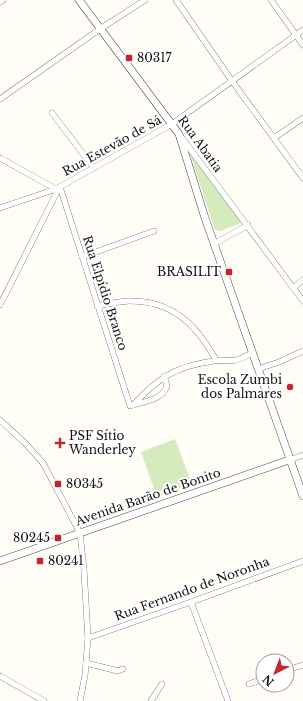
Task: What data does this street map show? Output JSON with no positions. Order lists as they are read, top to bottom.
{
  "streets": {
    "street": [
      "Rua Abatia",
      "Rua Estevão de Sá",
      "Rua Elpídio Branco",
      "Avenida Barão de Bonito",
      "Rua Fernando de Noronha"
    ]
  },
  "crossings": [
    ["Rua Abatia", "Rua Estevão de Sá"],
    ["Rua Estevão de Sá", "Rua Elpídio Branco"]
  ],
  "places": {
    "transit": [
      "80317",
      "BRASILIT",
      "80345",
      "80245",
      "80241"
    ],
    "other": ["Escola Zumbi dos Palmares"],
    "health": ["PSF Sítio Wanderley"]
  },
  "north": "bottom left"
}
